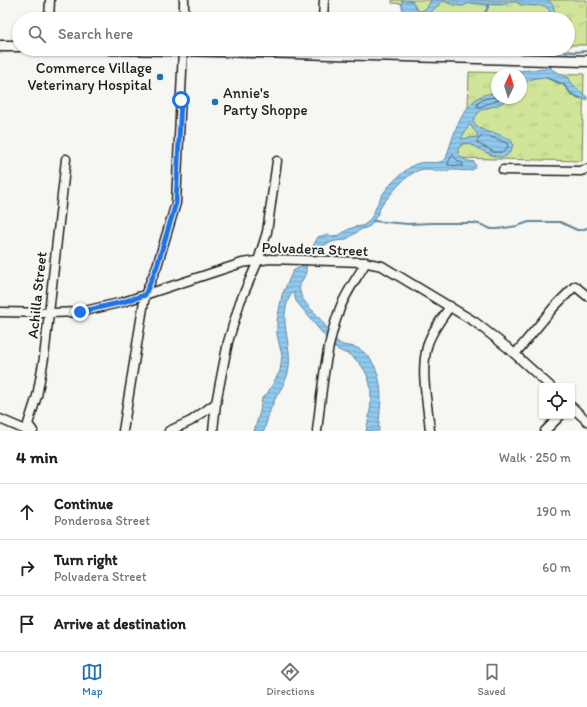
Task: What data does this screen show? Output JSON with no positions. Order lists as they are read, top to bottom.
{
  "streets": {
    "street": ["Polvadera Street", "Achilla Street"]
  },
  "crossings": [
    ["Polvadera Street", "Achilla Street"]
  ],
  "places": ["Commerce Village Veterinary Hospital", "Annie's Party Shoppe"],
  "north": "top",
  "page": {
    "search": "Search here",
    "heading": ["4 min", "Walk · 250 m"],
    "list": [
      ["Continue", "Ponderosa Street", "190 m"],
      ["Turn right", "Polvadera Street", "60 m"],
      "Arrive at destination"
    ],
    "nav": ["Map", "Directions", "Saved"]
  }
}
